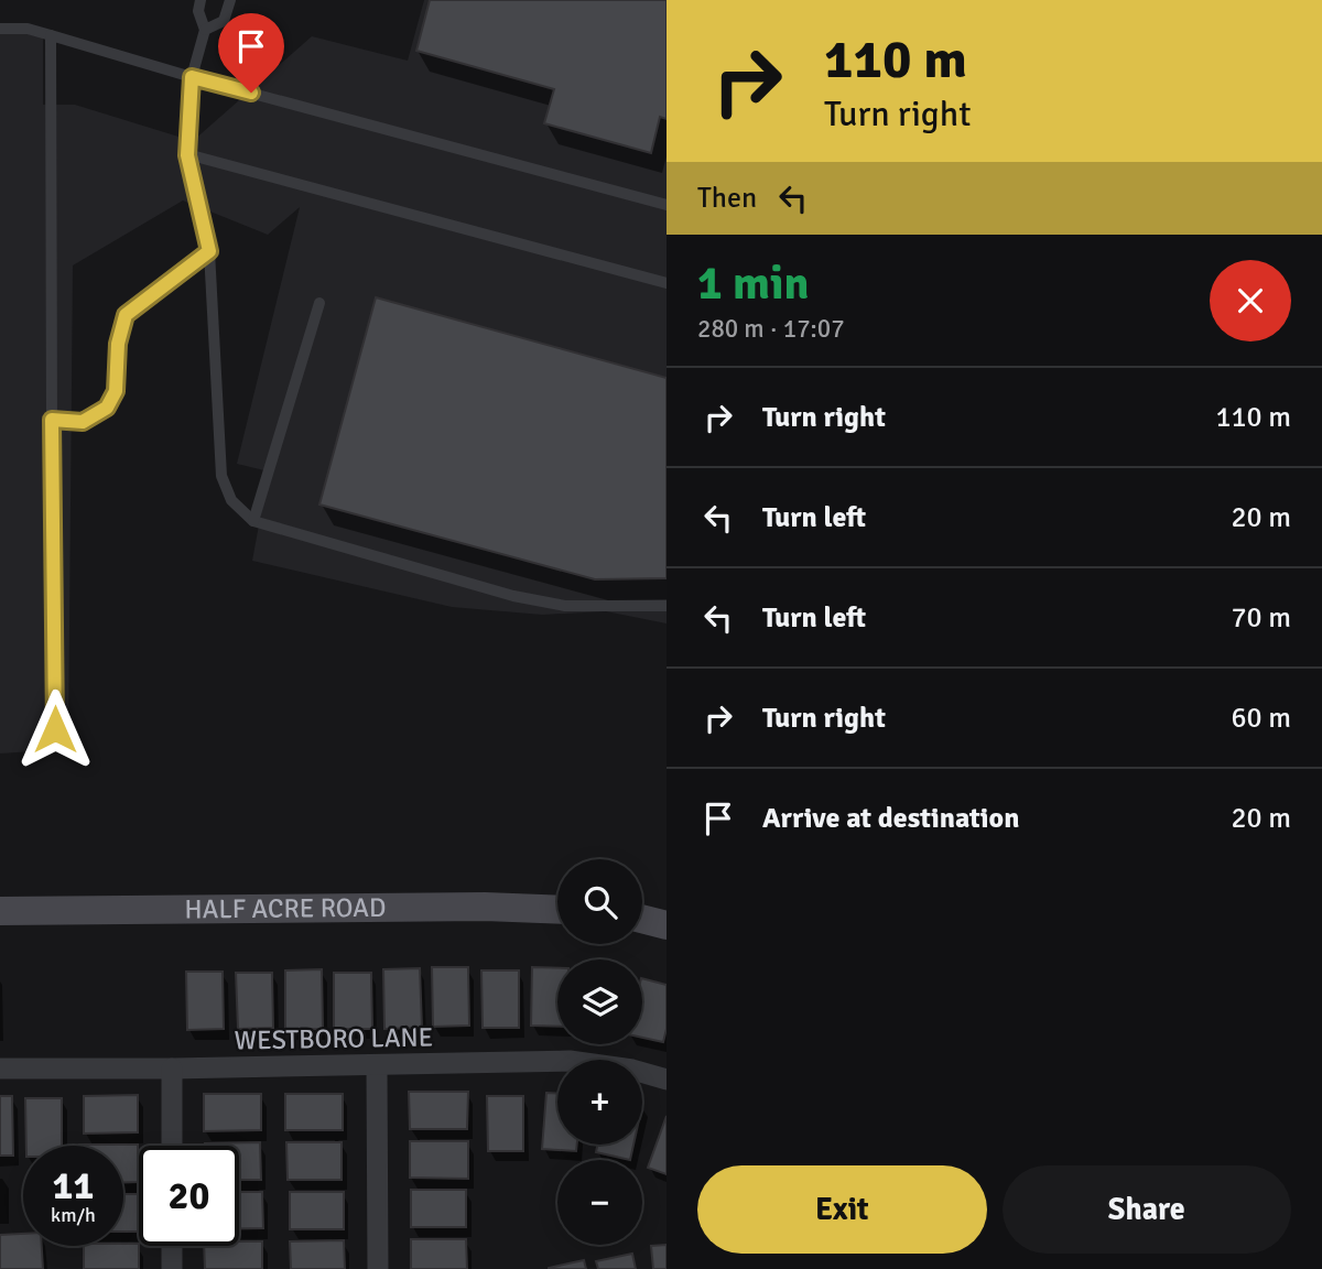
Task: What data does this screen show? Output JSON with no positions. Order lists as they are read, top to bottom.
{
  "streets": {
    "street": ["HALF ACRE ROAD", "WESTBORO LANE"]
  },
  "page": {
    "turn": ["110 m", "Turn right"],
    "then": "Then",
    "heading": ["1 min", "280 m · 17:07"],
    "list": [
      {
        "name": "Turn right",
        "value": "110 m"
      },
      {
        "name": "Turn left",
        "value": "20 m"
      },
      {
        "name": "Turn left",
        "value": "70 m"
      },
      {
        "name": "Turn right",
        "value": "60 m"
      },
      {
        "name": "Arrive at destination",
        "value": "20 m"
      }
    ],
    "map_buttons": ["+", "−"],
    "speed": "11 km/h",
    "limit": "20",
    "buttons": ["Exit", "Share"]
  }
}
